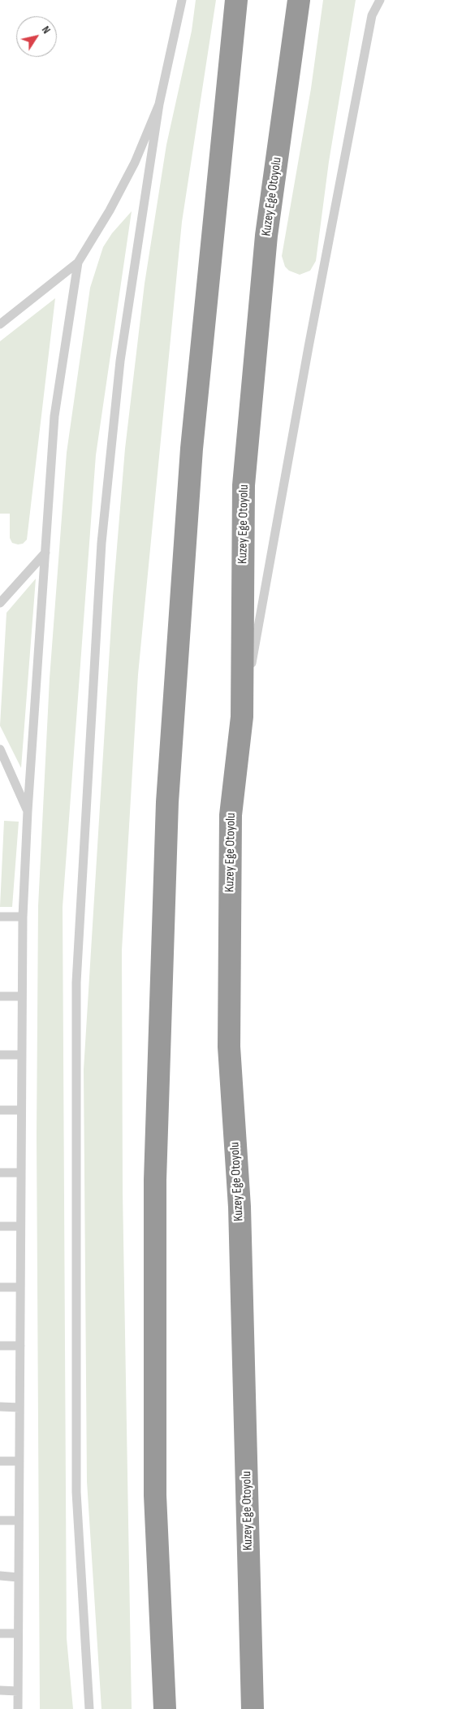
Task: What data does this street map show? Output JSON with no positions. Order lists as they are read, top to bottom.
{
  "streets": {
    "highway": ["Kuzey Ege Otoyolu"]
  },
  "north": "top right"
}
